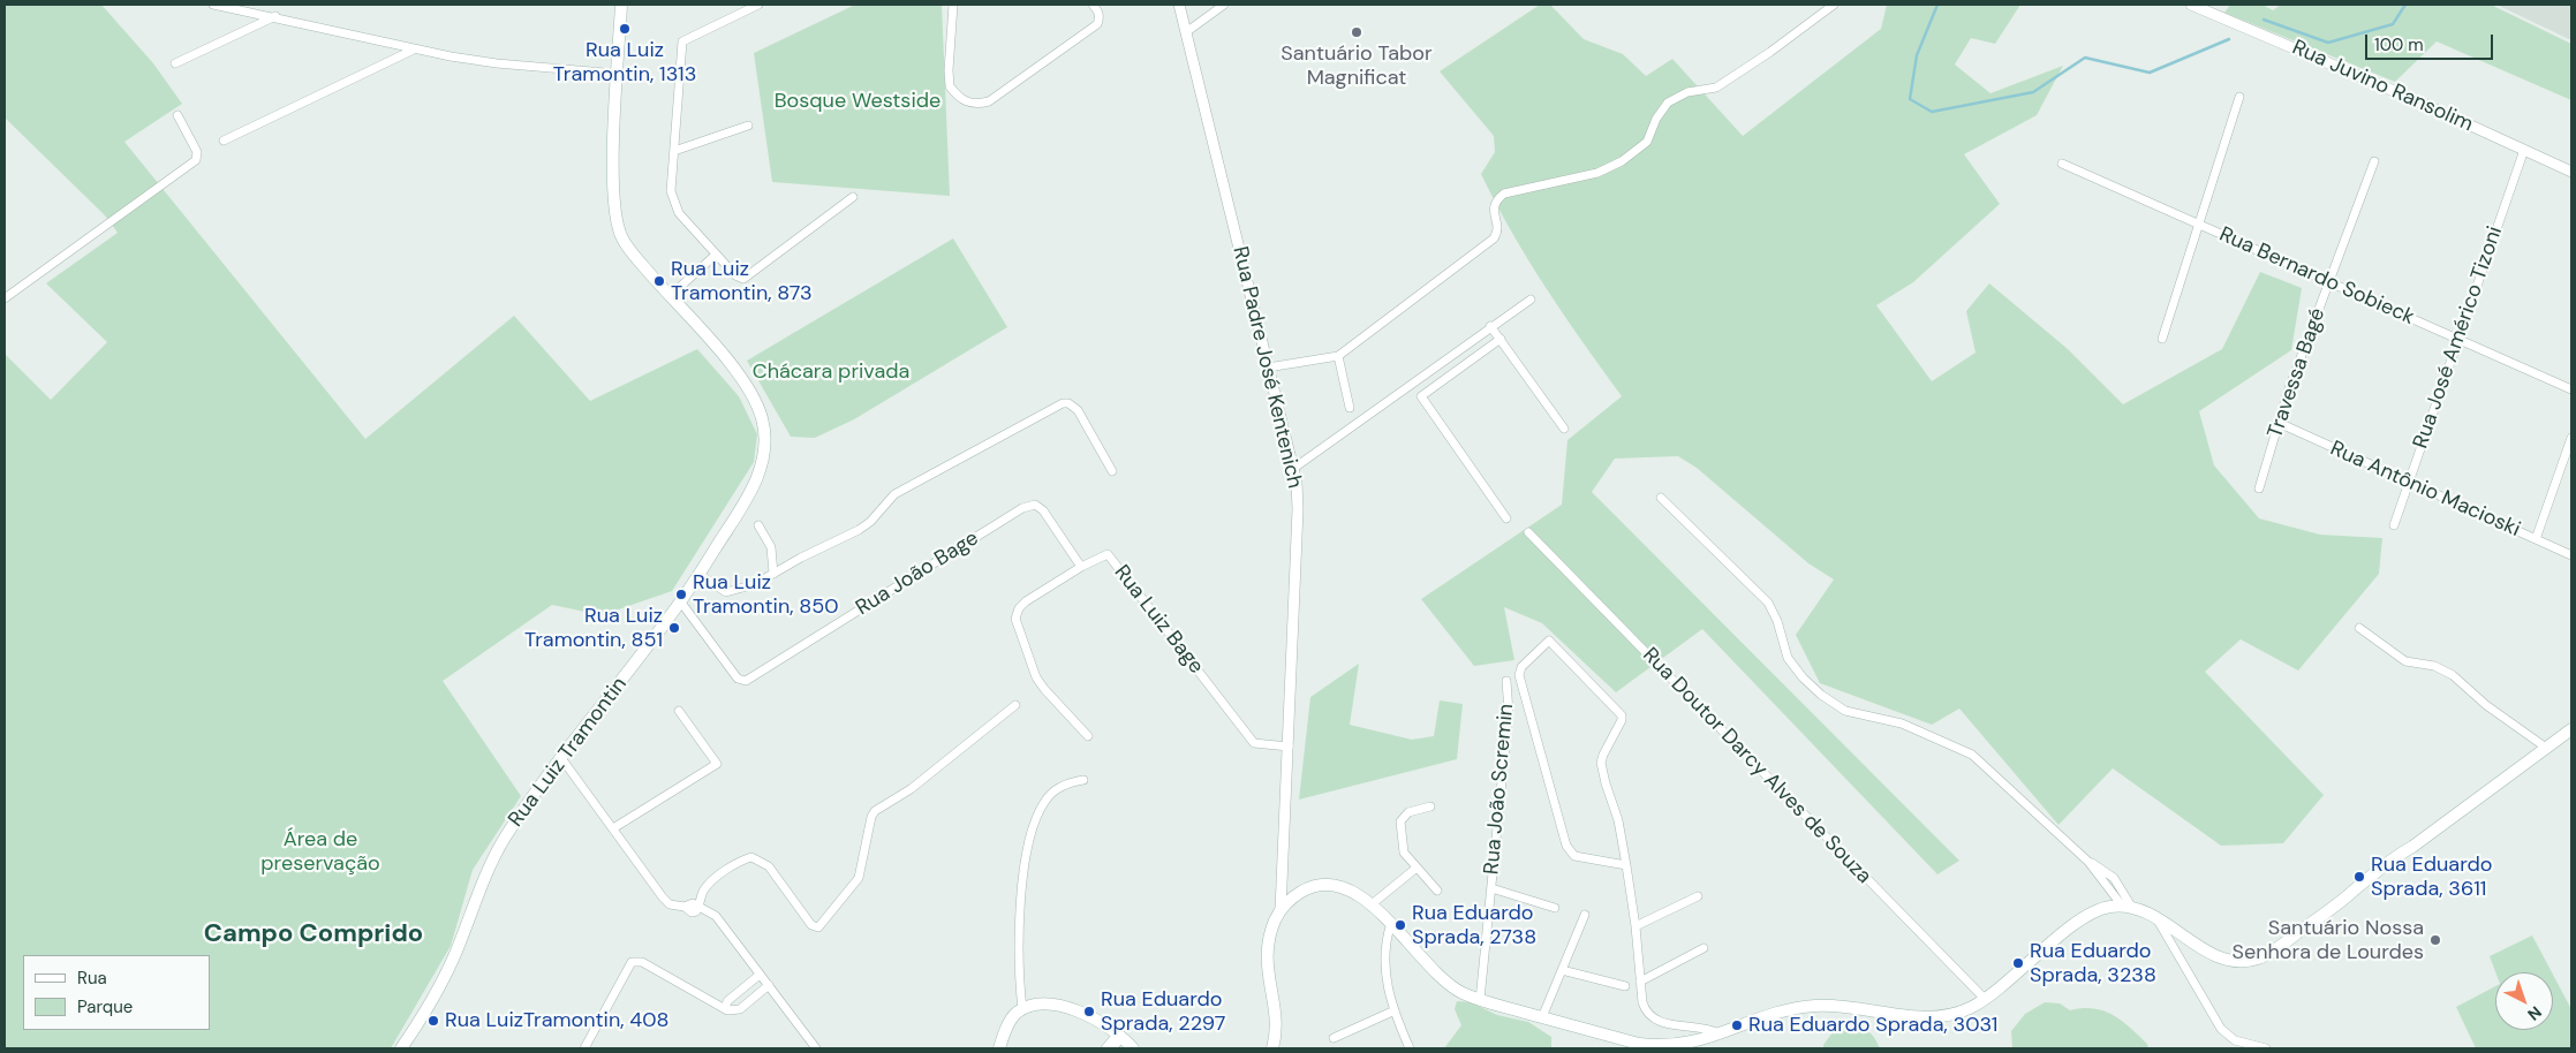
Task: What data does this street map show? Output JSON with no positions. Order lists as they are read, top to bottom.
{
  "streets": {
    "main road": ["Rua Luiz Tramontin"],
    "street": [
      "Rua Juvino Ransolim",
      "Rua Bernardo Sobieck",
      "Rua José Américo Tizoni",
      "Rua Padre José Kentenich",
      "Travessa Bagé",
      "Rua Antônio Macioski",
      "Rua João Bage",
      "Rua Luiz Bage",
      "Rua Doutor Darcy Alves de Souza",
      "Rua João Scremin"
    ]
  },
  "crossings": [
    ["Rua Juvino Ransolim", "Rua José Américo Tizoni"],
    ["Rua Bernardo Sobieck", "Rua José Américo Tizoni"],
    ["Rua Bernardo Sobieck", "Travessa Bagé"],
    ["Rua José Américo Tizoni", "Rua Antônio Macioski"],
    ["Rua Padre José Kentenich", "Rua Luiz Bage"],
    ["Travessa Bagé", "Rua Antônio Macioski"],
    ["Rua João Bage", "Rua Luiz Bage"],
    ["Rua João Bage", "Rua Luiz Tramontin"]
  ],
  "districts": ["Campo Comprido"],
  "parks": ["Bosque Westside", "Chácara privada", "Área de preservação"],
  "places": [
    "Rua Luiz Tramontin, 1313",
    "Santuário Tabor Magnificat",
    "Rua Luiz Tramontin, 873",
    "Rua Luiz Tramontin, 850",
    "Rua Luiz Tramontin, 851",
    "Rua Eduardo Sprada, 3611",
    "Rua Eduardo Sprada, 2738",
    "Santuário Nossa Senhora de Lourdes",
    "Rua Eduardo Sprada, 3238",
    "Rua Eduardo Sprada, 2297",
    "Rua LuizTramontin, 408",
    "Rua Eduardo Sprada, 3031"
  ],
  "legend": ["Rua", "Parque"],
  "scale_bar": "100 m",
  "north": "bottom right"
}
